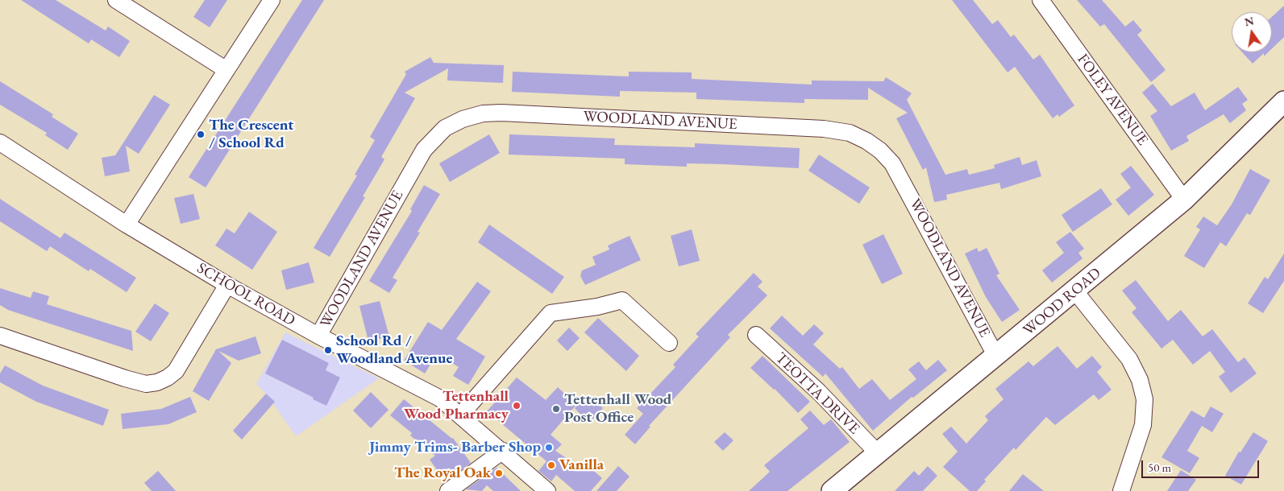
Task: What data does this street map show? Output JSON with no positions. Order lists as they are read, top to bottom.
{
  "streets": {
    "street": [
      "FOLEY AVENUE",
      "WOODLAND AVENUE",
      "SCHOOL ROAD",
      "WOOD ROAD",
      "TEOTTA DRIVE"
    ]
  },
  "crossings": [
    ["FOLEY AVENUE", "WOOD ROAD"],
    ["WOODLAND AVENUE", "SCHOOL ROAD"],
    ["WOODLAND AVENUE", "WOOD ROAD"],
    ["WOOD ROAD", "TEOTTA DRIVE"]
  ],
  "places": [
    "The Crescent / School Rd",
    "School Rd / Woodland Avenue",
    "Tettenhall Wood Pharmacy",
    "Tettenhall Wood Post Office",
    "Jimmy Trims- Barber Shop",
    "Vanilla",
    "The Royal Oak"
  ],
  "scale_bar": "50 m",
  "north": "top"
}
